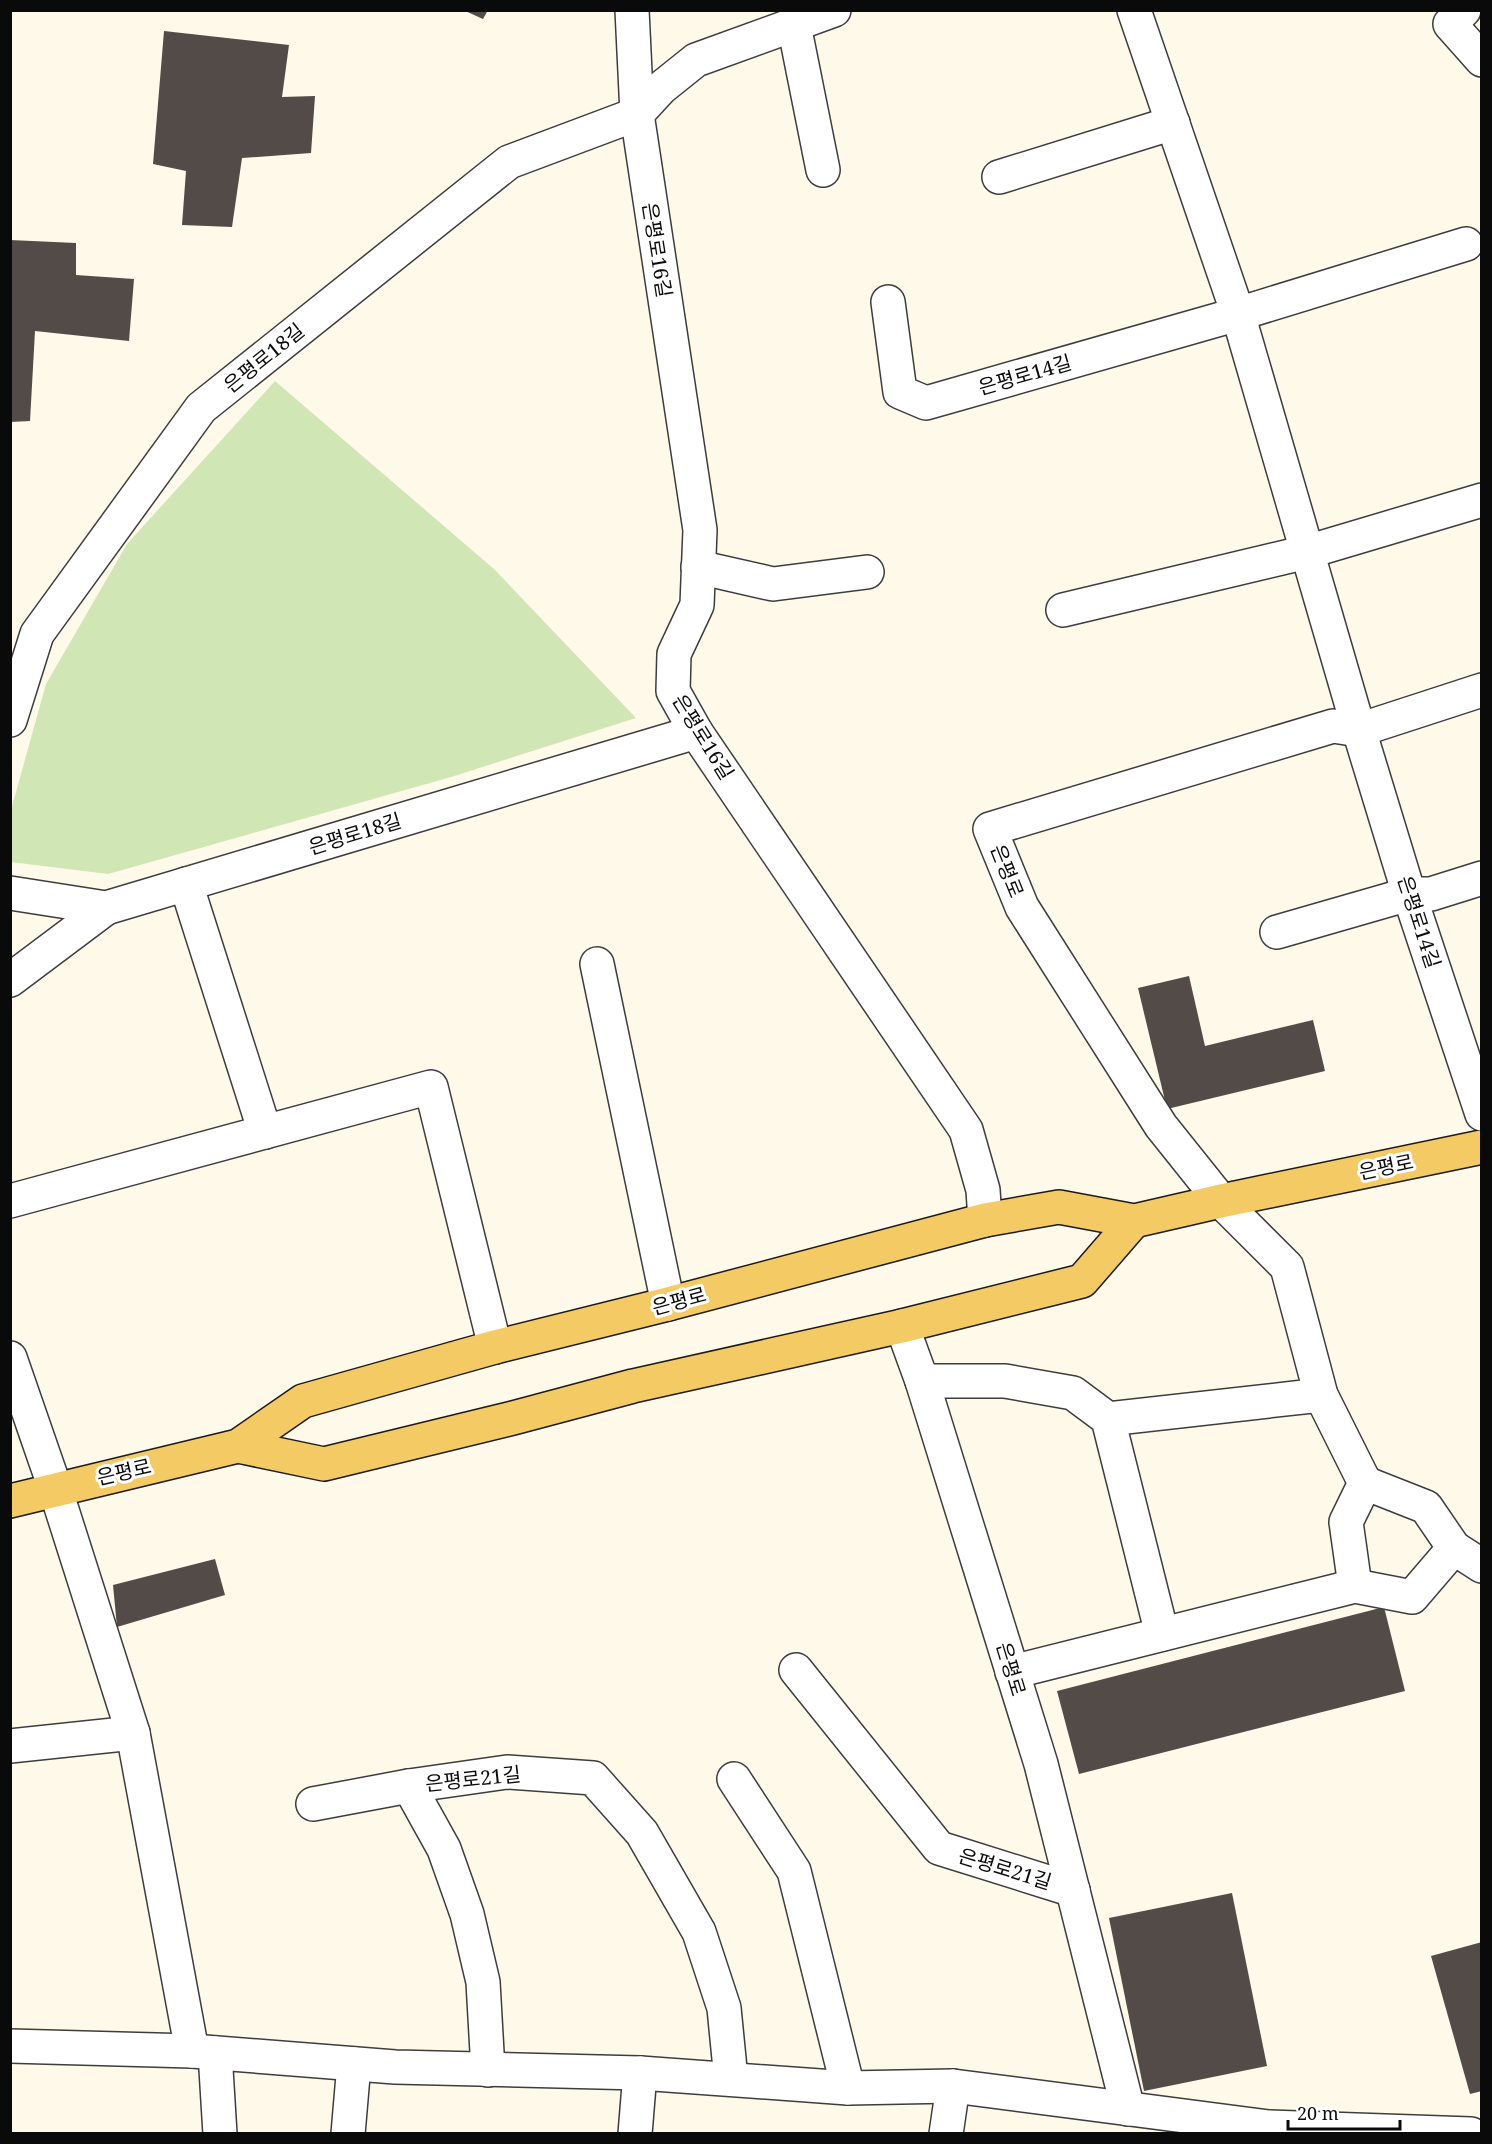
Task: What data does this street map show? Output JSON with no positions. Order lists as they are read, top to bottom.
{
  "streets": {
    "main road": ["은평로"],
    "street": [
      "은평로16길",
      "은평로18길",
      "은평로14길",
      "은평로21길"
    ]
  },
  "crossings": [
    ["은평로16길", "은평로18길"],
    ["은평로16길", "은평로"],
    ["은평로14길", "은평로"],
    ["은평로", "은평로21길"]
  ],
  "scale_bar": "20 m"
}
